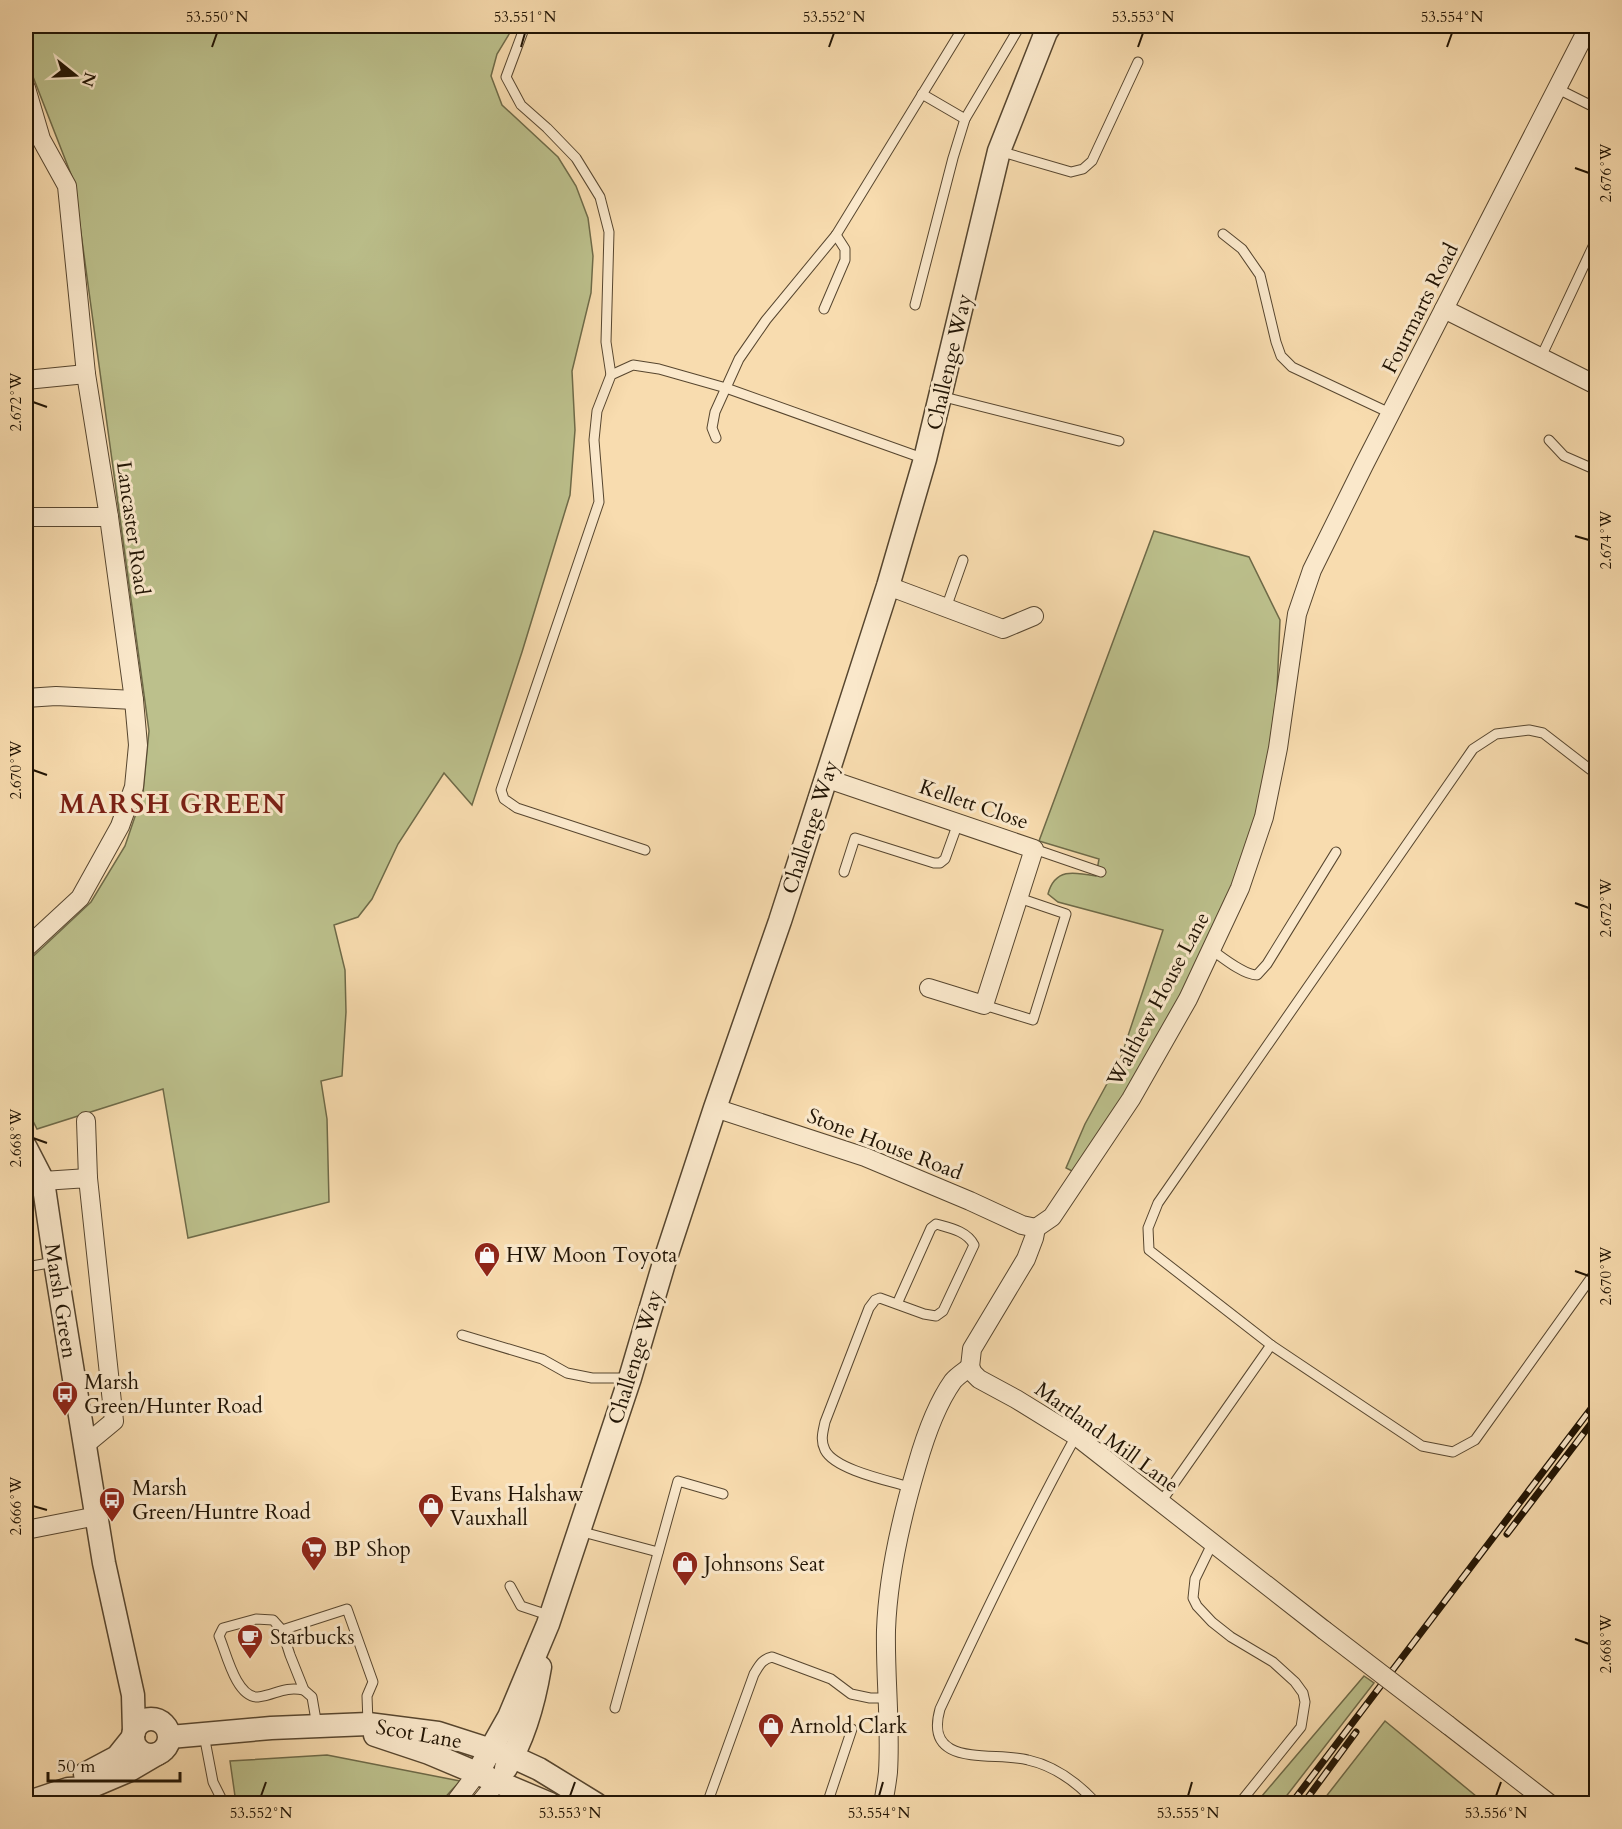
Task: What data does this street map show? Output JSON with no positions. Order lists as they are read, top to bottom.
{
  "streets": {
    "street": [
      "Fourmarts Road",
      "Challenge Way",
      "Lancaster Road",
      "Kellett Close",
      "Walthew House Lane",
      "Stone House Road",
      "Marsh Green",
      "Martland Mill Lane",
      "Scot Lane"
    ]
  },
  "crossings": [
    ["Fourmarts Road", "Walthew House Lane"],
    ["Challenge Way", "Kellett Close"],
    ["Challenge Way", "Stone House Road"],
    ["Challenge Way", "Scot Lane"],
    ["Walthew House Lane", "Stone House Road"],
    ["Marsh Green", "Scot Lane"]
  ],
  "districts": ["MARSH GREEN"],
  "places": {
    "shop": [
      "HW Moon Toyota",
      "Evans Halshaw Vauxhall",
      "Johnsons Seat",
      "Arnold Clark"
    ],
    "bus stop": ["Marsh Green/Hunter Road", "Marsh Green/Huntre Road"],
    "supermarket": ["BP Shop"],
    "cafe": ["Starbucks"]
  },
  "scale_bar": "50 m",
  "north": "right",
  "coordinates": [
    "53.550°N",
    "53.551°N",
    "53.552°N",
    "53.553°N",
    "53.554°N",
    "2.676°W",
    "2.672°W",
    "2.674°W",
    "2.670°W",
    "2.668°W",
    "2.666°W",
    "53.555°N",
    "53.556°N"
  ]
}
